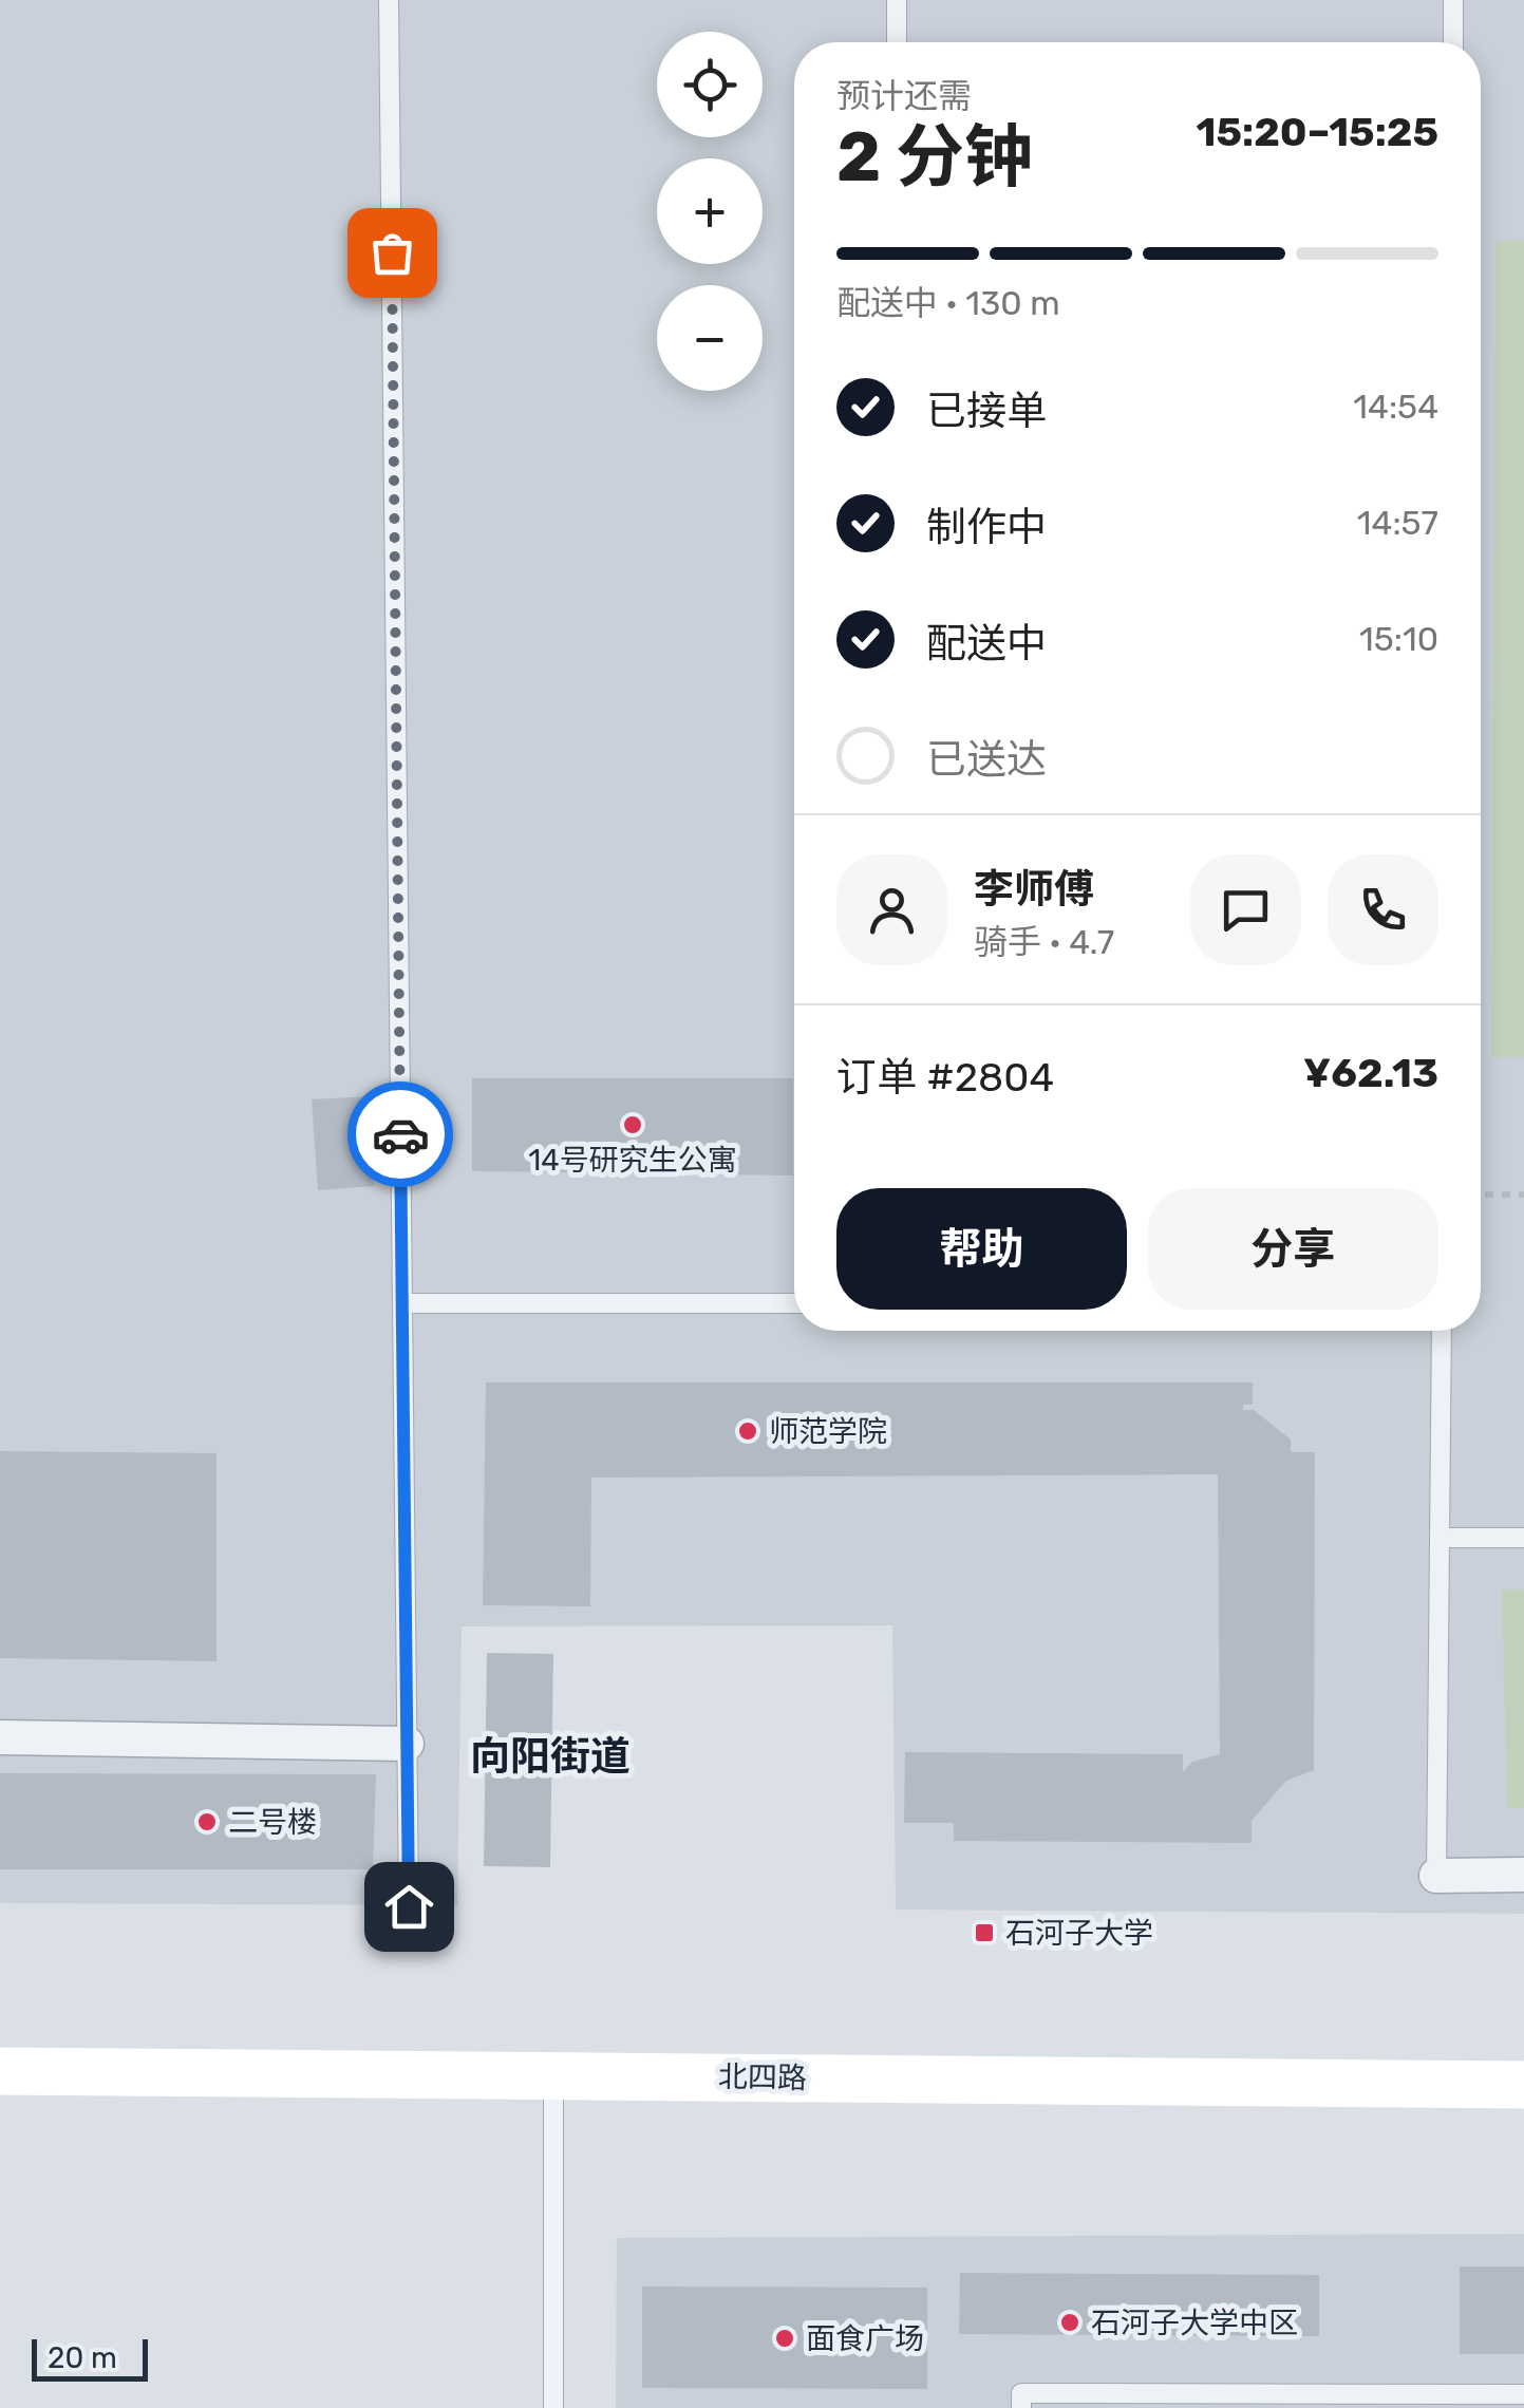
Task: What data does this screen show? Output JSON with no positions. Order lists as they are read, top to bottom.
{
  "streets": {
    "main road": ["北四路"]
  },
  "districts": ["向阳街道"],
  "places": {
    "other": [
      "14号研究生公寓",
      "师范学院",
      "二号楼",
      "石河子大学中区",
      "面食广场"
    ],
    "transit": ["石河子大学"]
  },
  "scale_bar": "20 m",
  "page": {
    "map_buttons": ["+", "−"],
    "heading": ["2 分钟", "预计还需", "15:20–15:25"],
    "panel": [
      "李师傅",
      "骑手 · 4.7",
      "订单 #2804",
      "¥62.13"
    ],
    "bar": "配送中 · 130 m",
    "list": [
      ["已接单", "14:54"],
      ["制作中", "14:57"],
      ["配送中", "15:10"],
      "已送达"
    ],
    "buttons": ["帮助", "分享"],
    "scale": "20 m"
  }
}
